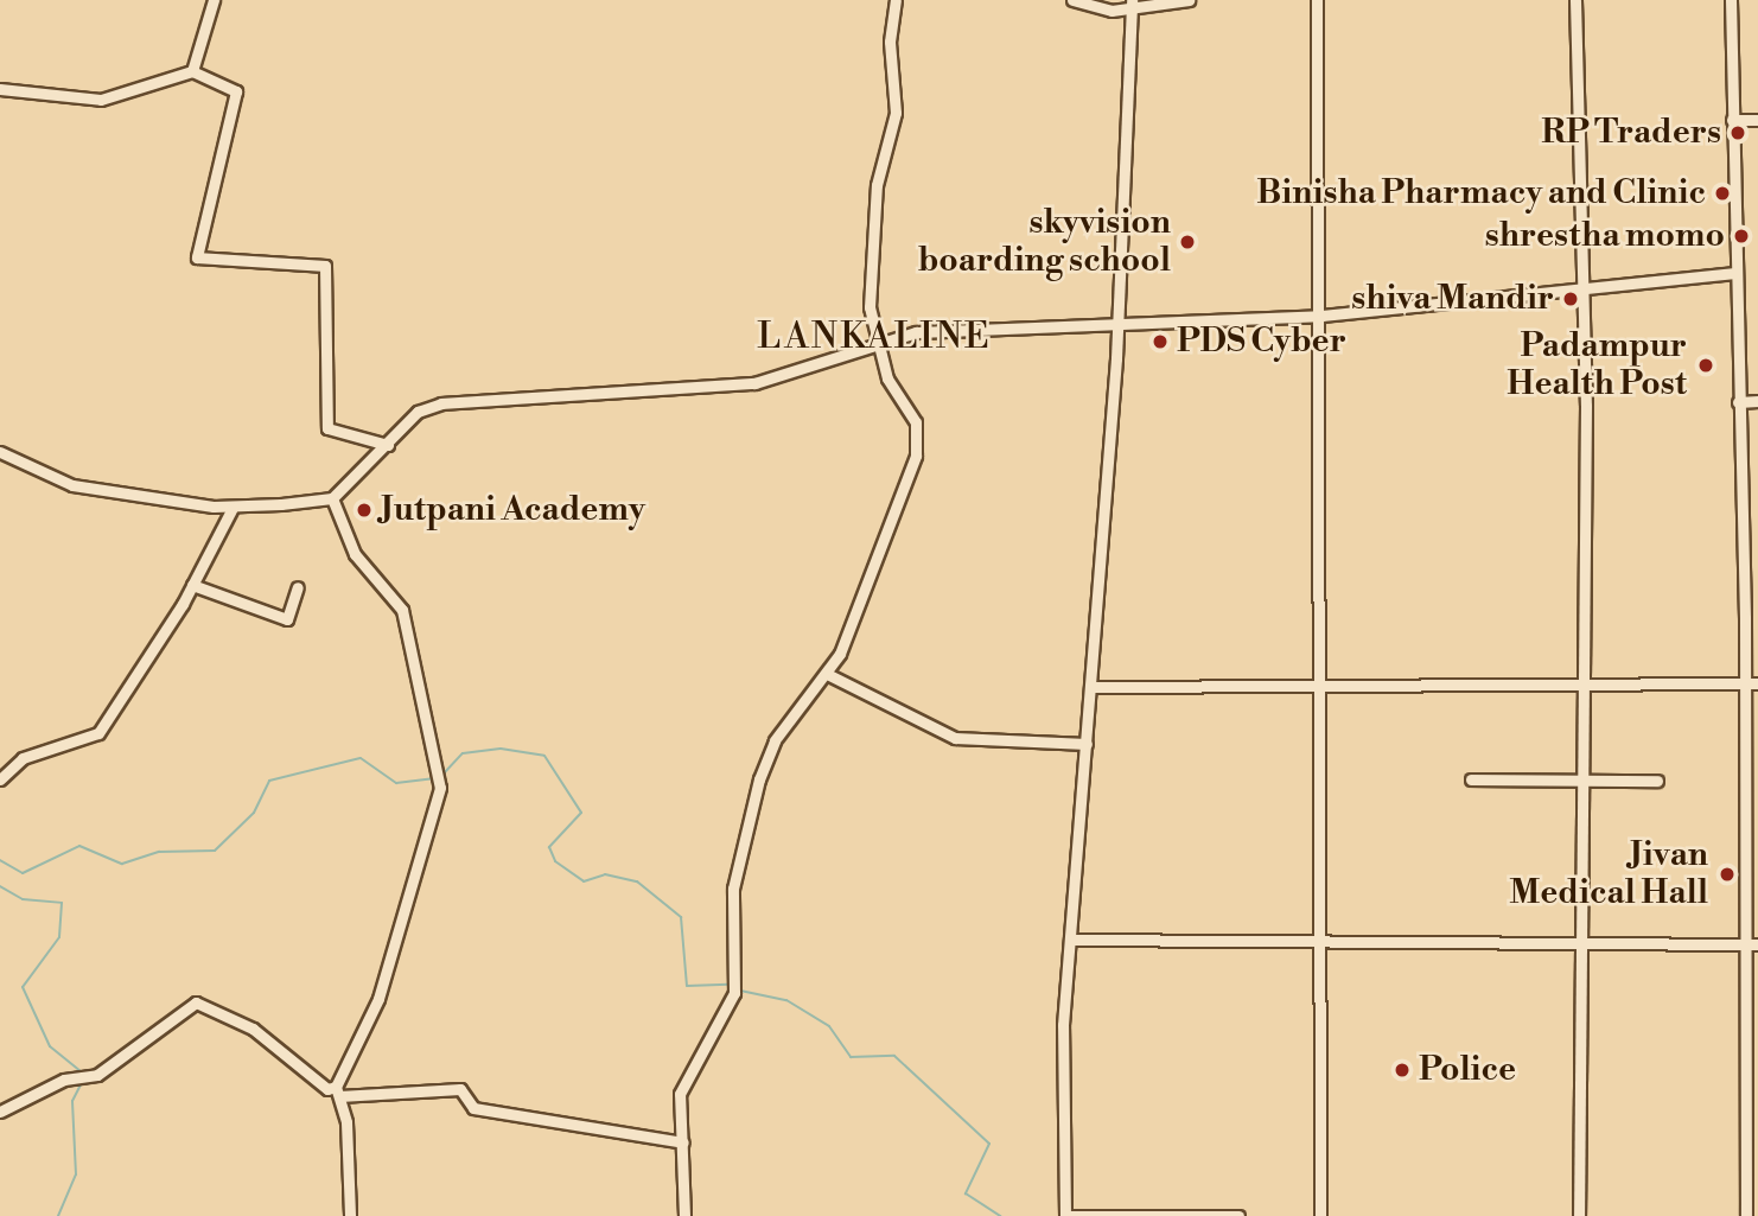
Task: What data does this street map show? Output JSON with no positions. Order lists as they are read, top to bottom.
{
  "districts": ["LANKALINE"],
  "places": [
    "RP Traders",
    "Binisha Pharmacy and Clinic",
    "shrestha momo",
    "skyvision boarding school",
    "shiva Mandir",
    "PDS Cyber",
    "Padampur Health Post",
    "Jutpani Academy",
    "Jivan Medical Hall",
    "Police"
  ]
}
